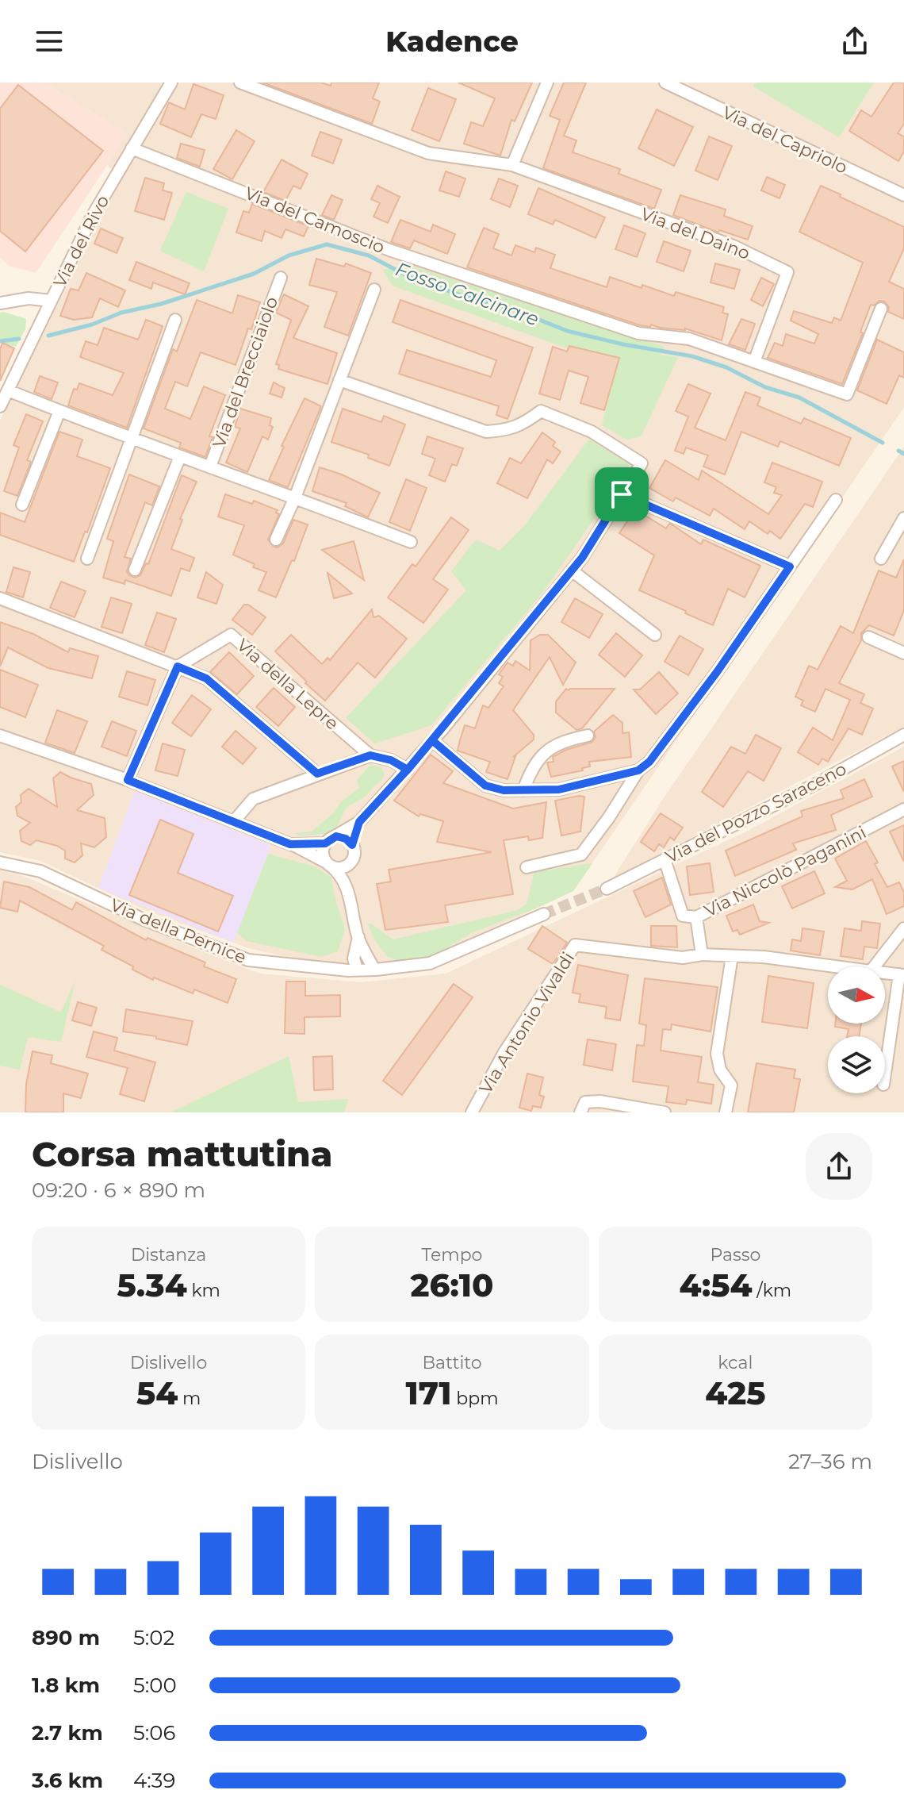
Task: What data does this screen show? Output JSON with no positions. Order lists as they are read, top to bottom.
{
  "streets": {
    "street": [
      "Via del Capriolo",
      "Via del Camoscio",
      "Via del Daino",
      "Via del Rivo",
      "Via del Brecciaiolo",
      "Via della Lepre",
      "Via del Pozzo Saraceno",
      "Via Niccolò Paganini",
      "Via della Pernice",
      "Via Antonio Vivaldi"
    ]
  },
  "crossings": [
    ["Via del Camoscio", "Via del Daino"],
    ["Via del Camoscio", "Via del Rivo"],
    ["Via del Rivo", "Via del Brecciaiolo"],
    ["Via del Pozzo Saraceno", "Via Niccolò Paganini"]
  ],
  "water": ["Fosso Calcinare"],
  "north": "right",
  "page": {
    "header": "Kadence",
    "heading": ["Corsa mattutina", "09:20 · 6 × 890 m"],
    "stats": [
      ["Distanza", "5.34 km"],
      ["Tempo", "26:10"],
      ["Passo", "4:54 /km"],
      ["Dislivello", "54 m"],
      ["Battito", "171 bpm"],
      ["kcal", "425"]
    ],
    "chart": ["Dislivello", "27–36 m"],
    "list": [
      {
        "name": "890 m",
        "note": "5:02"
      },
      {
        "name": "1.8 km",
        "note": "5:00"
      },
      {
        "name": "2.7 km",
        "note": "5:06"
      },
      {
        "name": "3.6 km",
        "note": "4:39"
      }
    ]
  }
}
